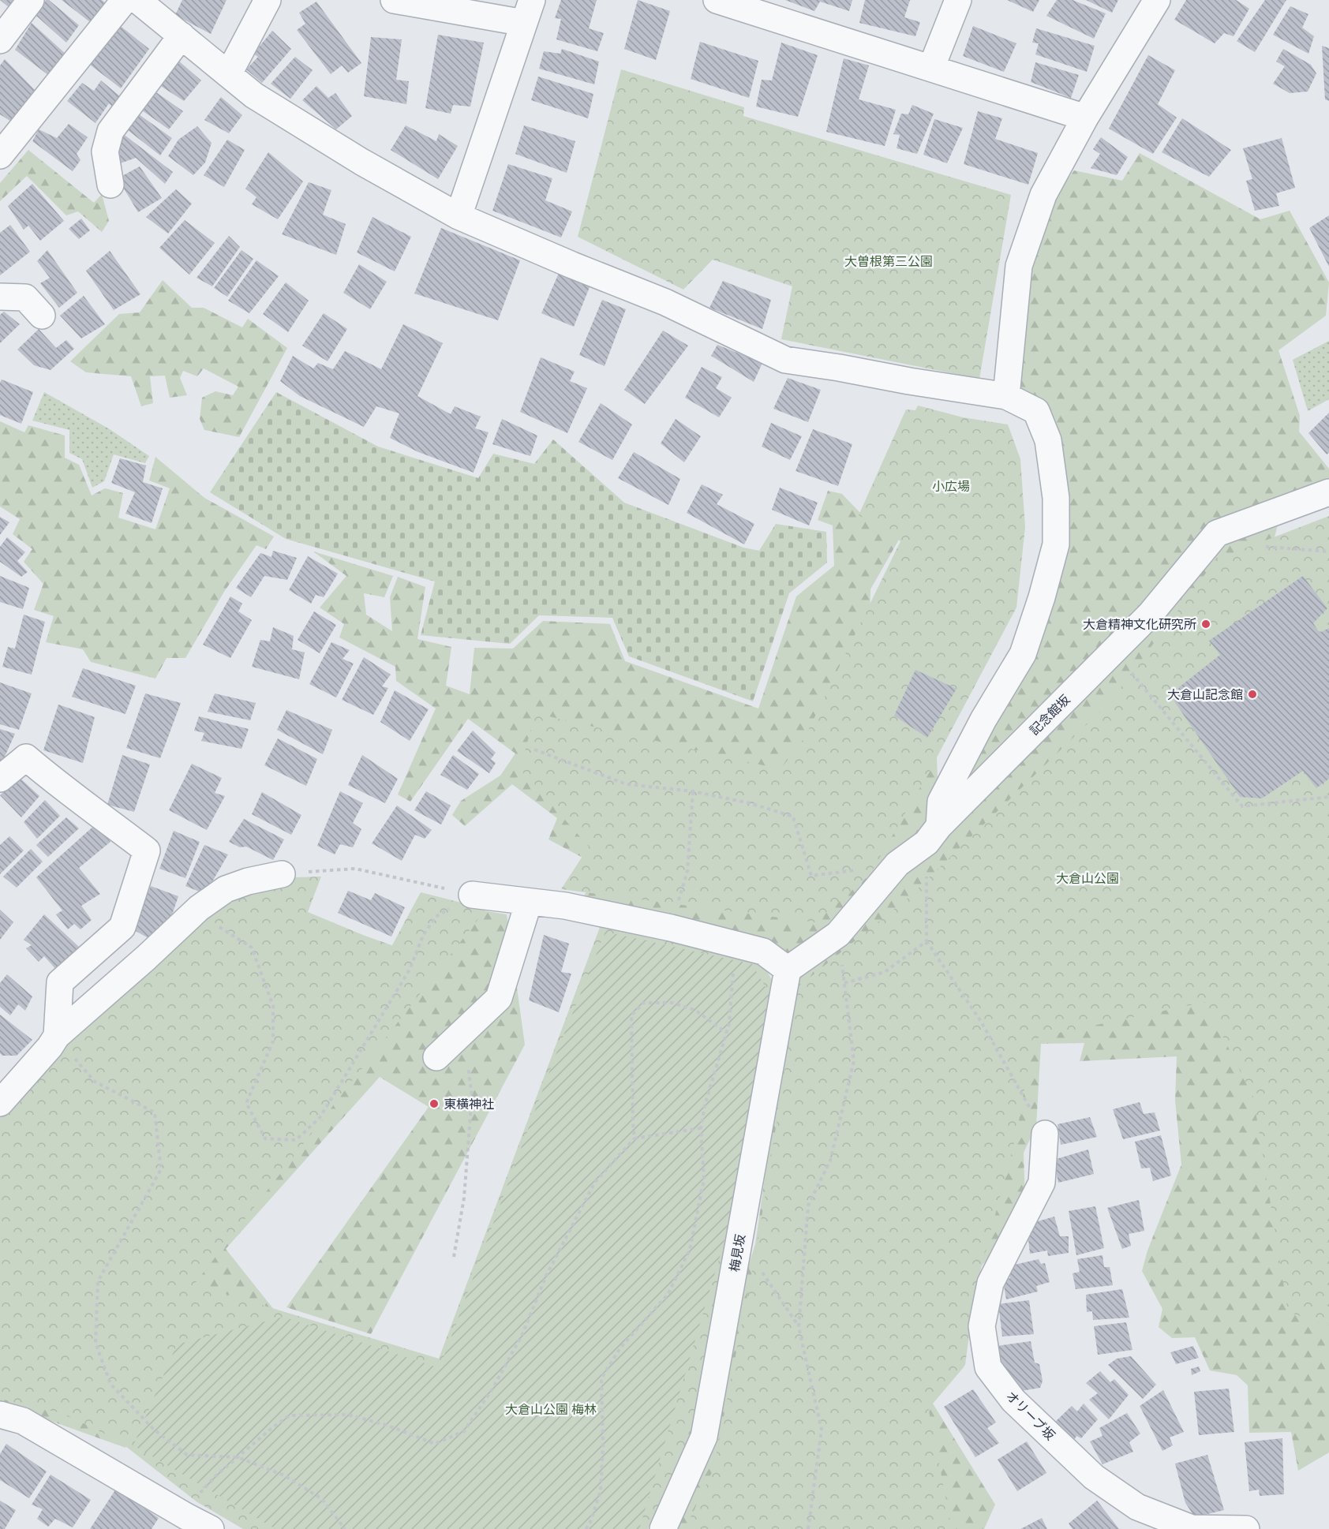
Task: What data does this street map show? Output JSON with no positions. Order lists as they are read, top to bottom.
{
  "streets": {
    "street": ["記念館坂", "梅見坂", "オリーブ坂"]
  },
  "crossings": [
    ["記念館坂", "梅見坂"]
  ],
  "parks": [
    "大曽根第三公園",
    "小広場",
    "大倉山公園",
    "大倉山公園 梅林"
  ],
  "places": ["大倉精神文化研究所", "大倉山記念館", "東横神社"]
}
